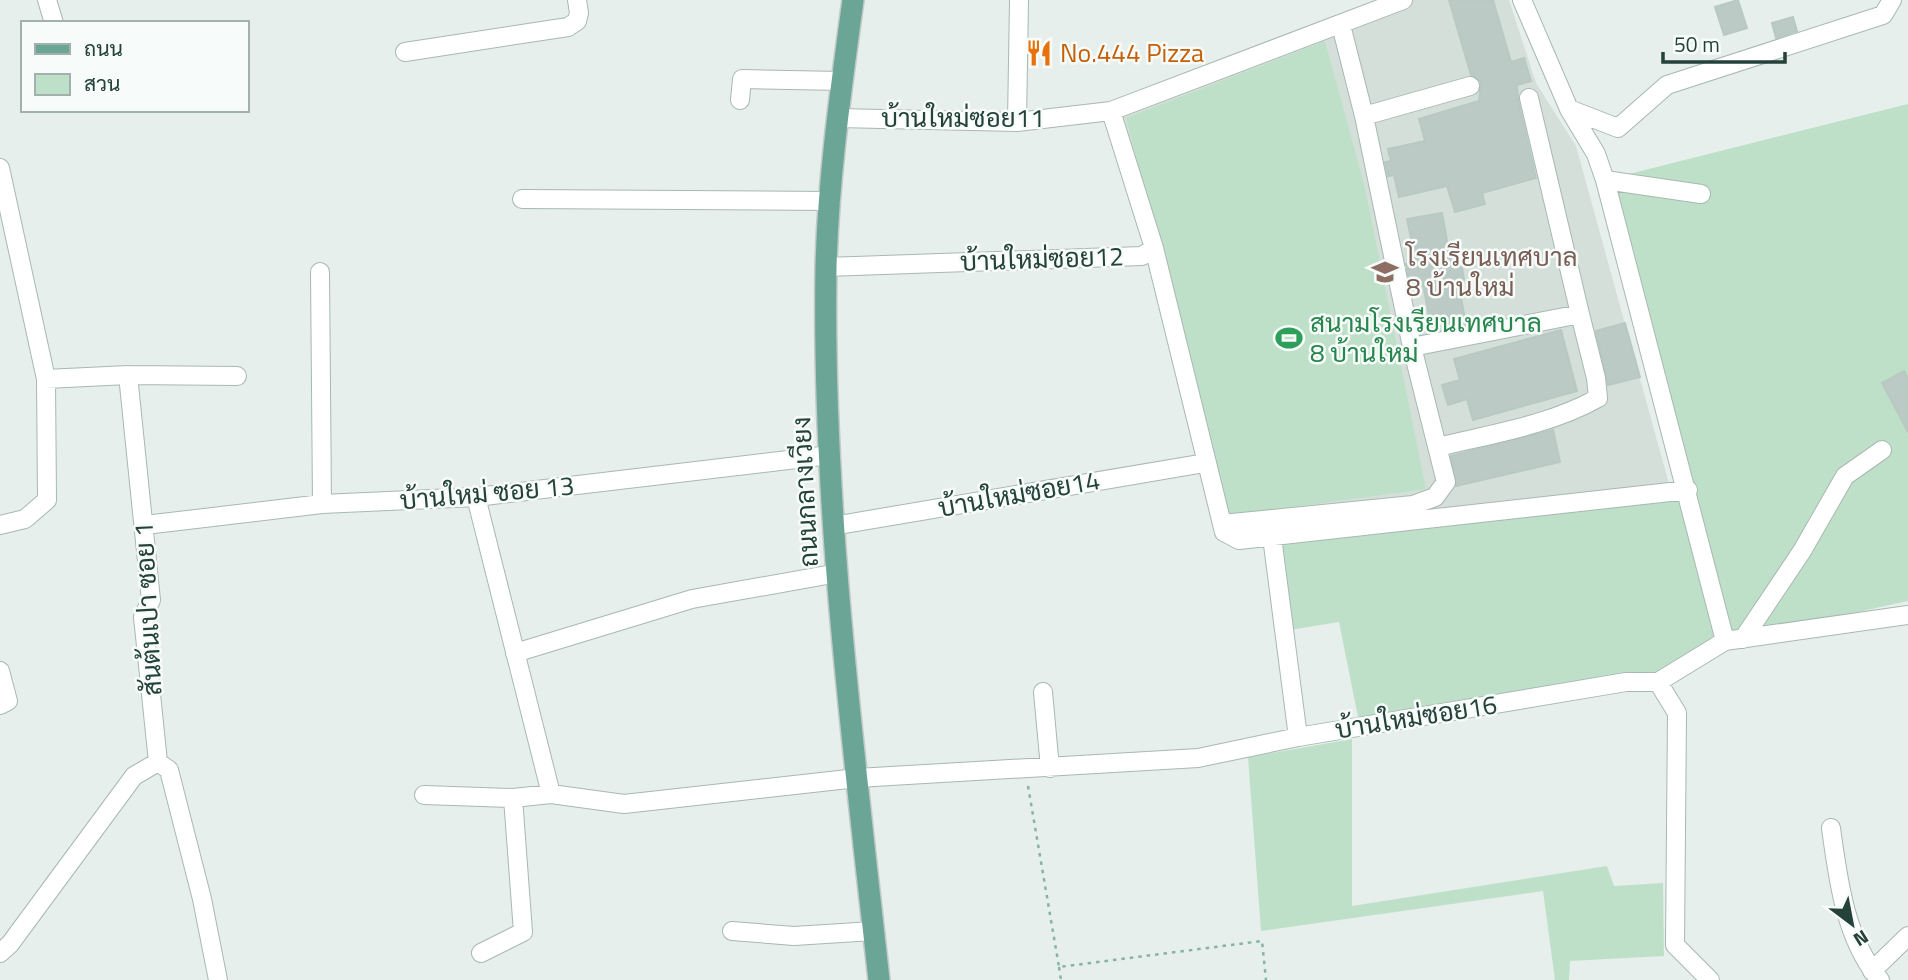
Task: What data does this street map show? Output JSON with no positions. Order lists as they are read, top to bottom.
{
  "streets": {
    "main road": ["ถนนกลางเวียง"],
    "street": [
      "บ้านใหม่ซอย11",
      "บ้านใหม่ซอย12",
      "บ้านใหม่ ซอย 13",
      "บ้านใหม่ซอย14",
      "สันต้นเปา ซอย 1",
      "บ้านใหม่ซอย16"
    ]
  },
  "crossings": [
    ["บ้านใหม่ซอย11", "บ้านใหม่ซอย12"],
    ["บ้านใหม่ซอย11", "ถนนกลางเวียง"],
    ["บ้านใหม่ซอย12", "ถนนกลางเวียง"],
    ["ถนนกลางเวียง", "บ้านใหม่ ซอย 13"],
    ["ถนนกลางเวียง", "บ้านใหม่ซอย14"],
    ["ถนนกลางเวียง", "บ้านใหม่ซอย16"],
    ["บ้านใหม่ ซอย 13", "สันต้นเปา ซอย 1"]
  ],
  "places": {
    "restaurant": ["No.444 Pizza"],
    "school or university": ["โรงเรียนเทศบาล 8 บ้านใหม่"],
    "sports": ["สนามโรงเรียนเทศบาล 8 บ้านใหม่"]
  },
  "legend": ["ถนน", "สวน"],
  "scale_bar": "50 m",
  "north": "bottom right"
}
